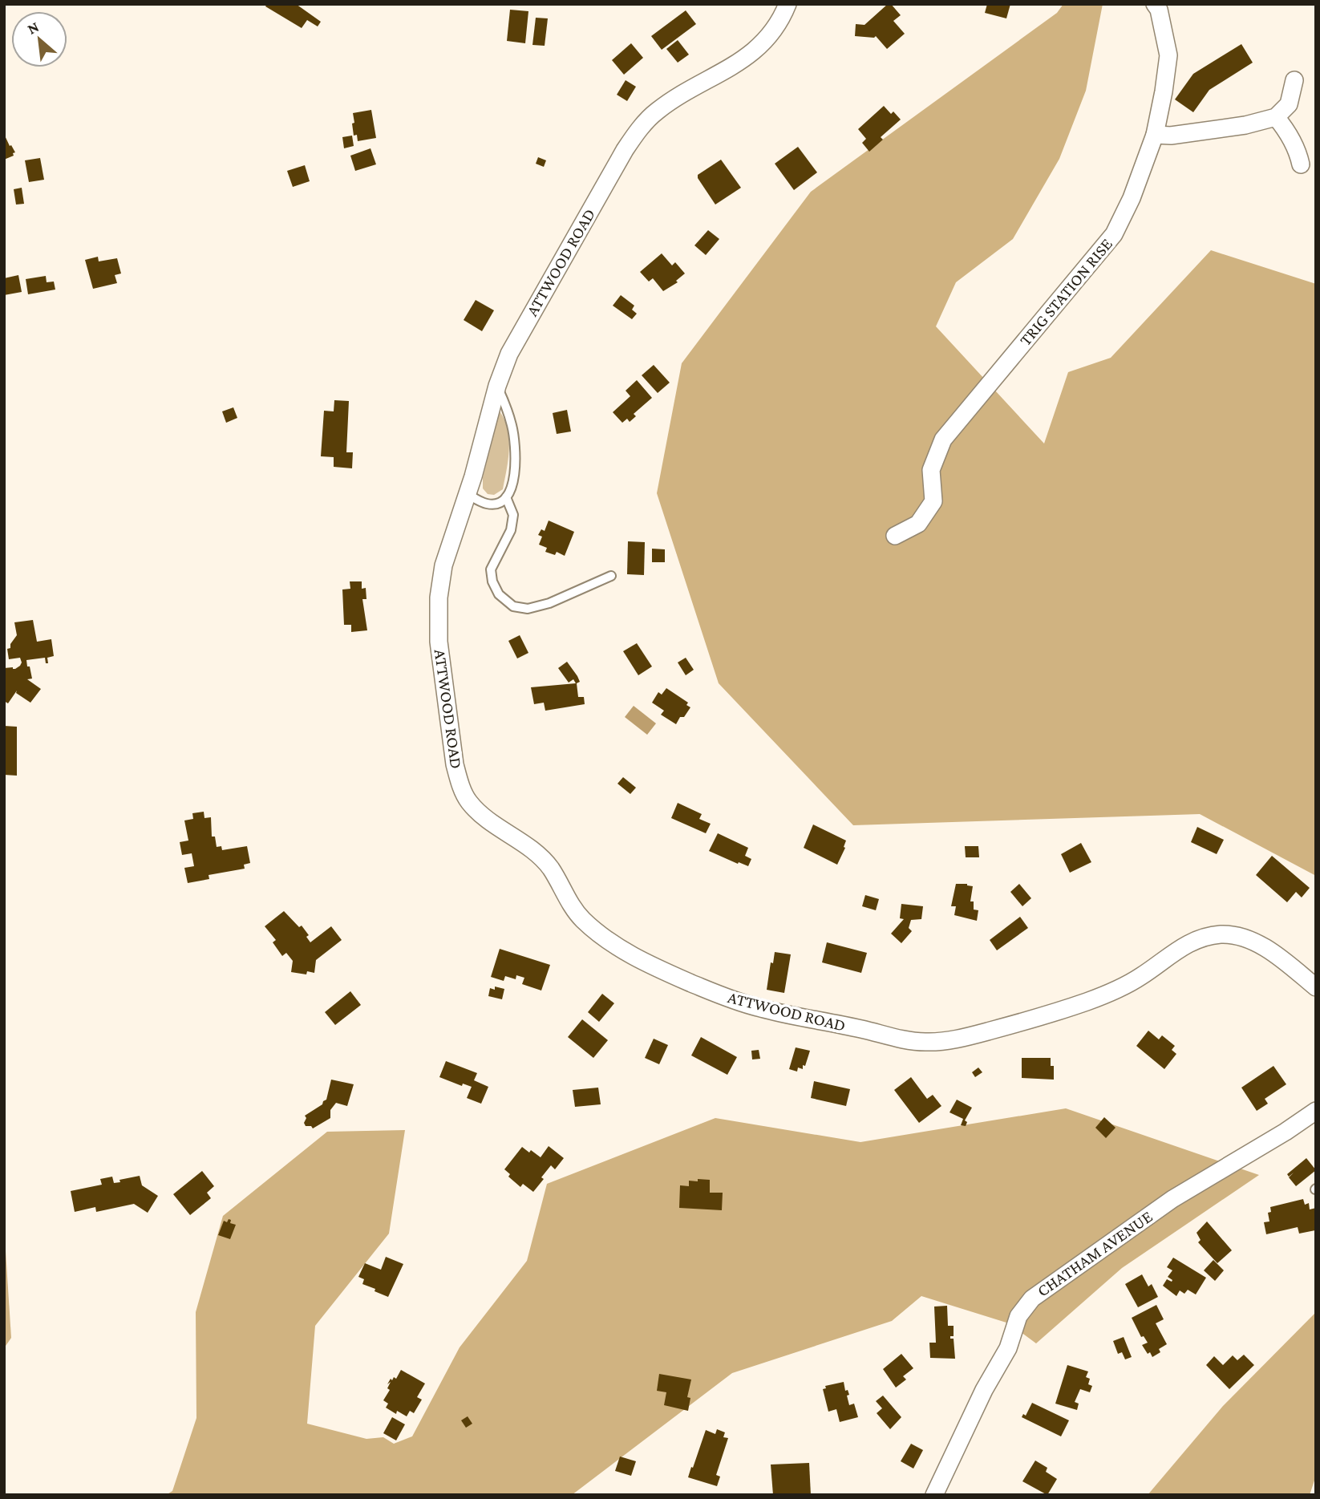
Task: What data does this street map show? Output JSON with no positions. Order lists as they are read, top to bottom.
{
  "streets": {
    "street": ["ATTWOOD ROAD", "TRIG STATION RISE", "CHATHAM AVENUE"]
  },
  "north": "top left"
}
